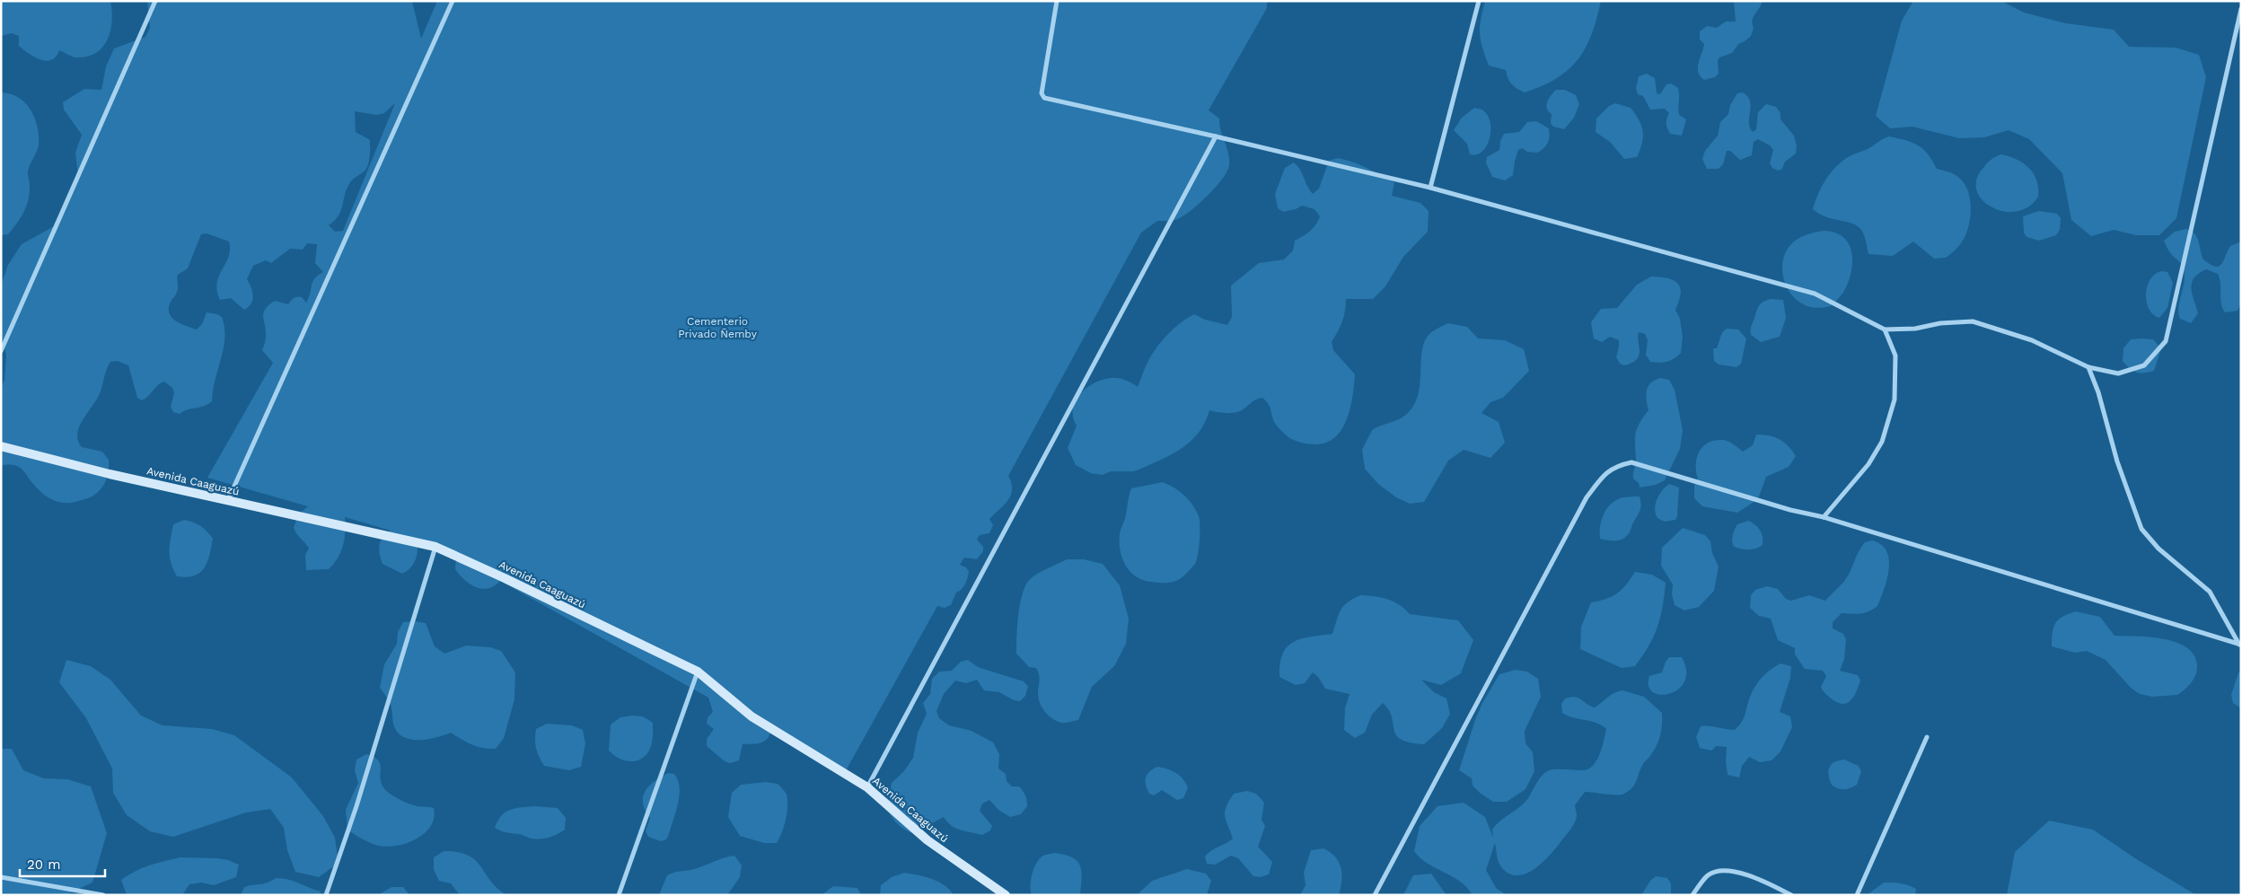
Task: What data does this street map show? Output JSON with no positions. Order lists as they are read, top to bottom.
{
  "streets": {
    "street": ["Avenida Caaguazú"]
  },
  "parks": ["Cementerio Privado Ñemby"],
  "scale_bar": "20 m"
}
